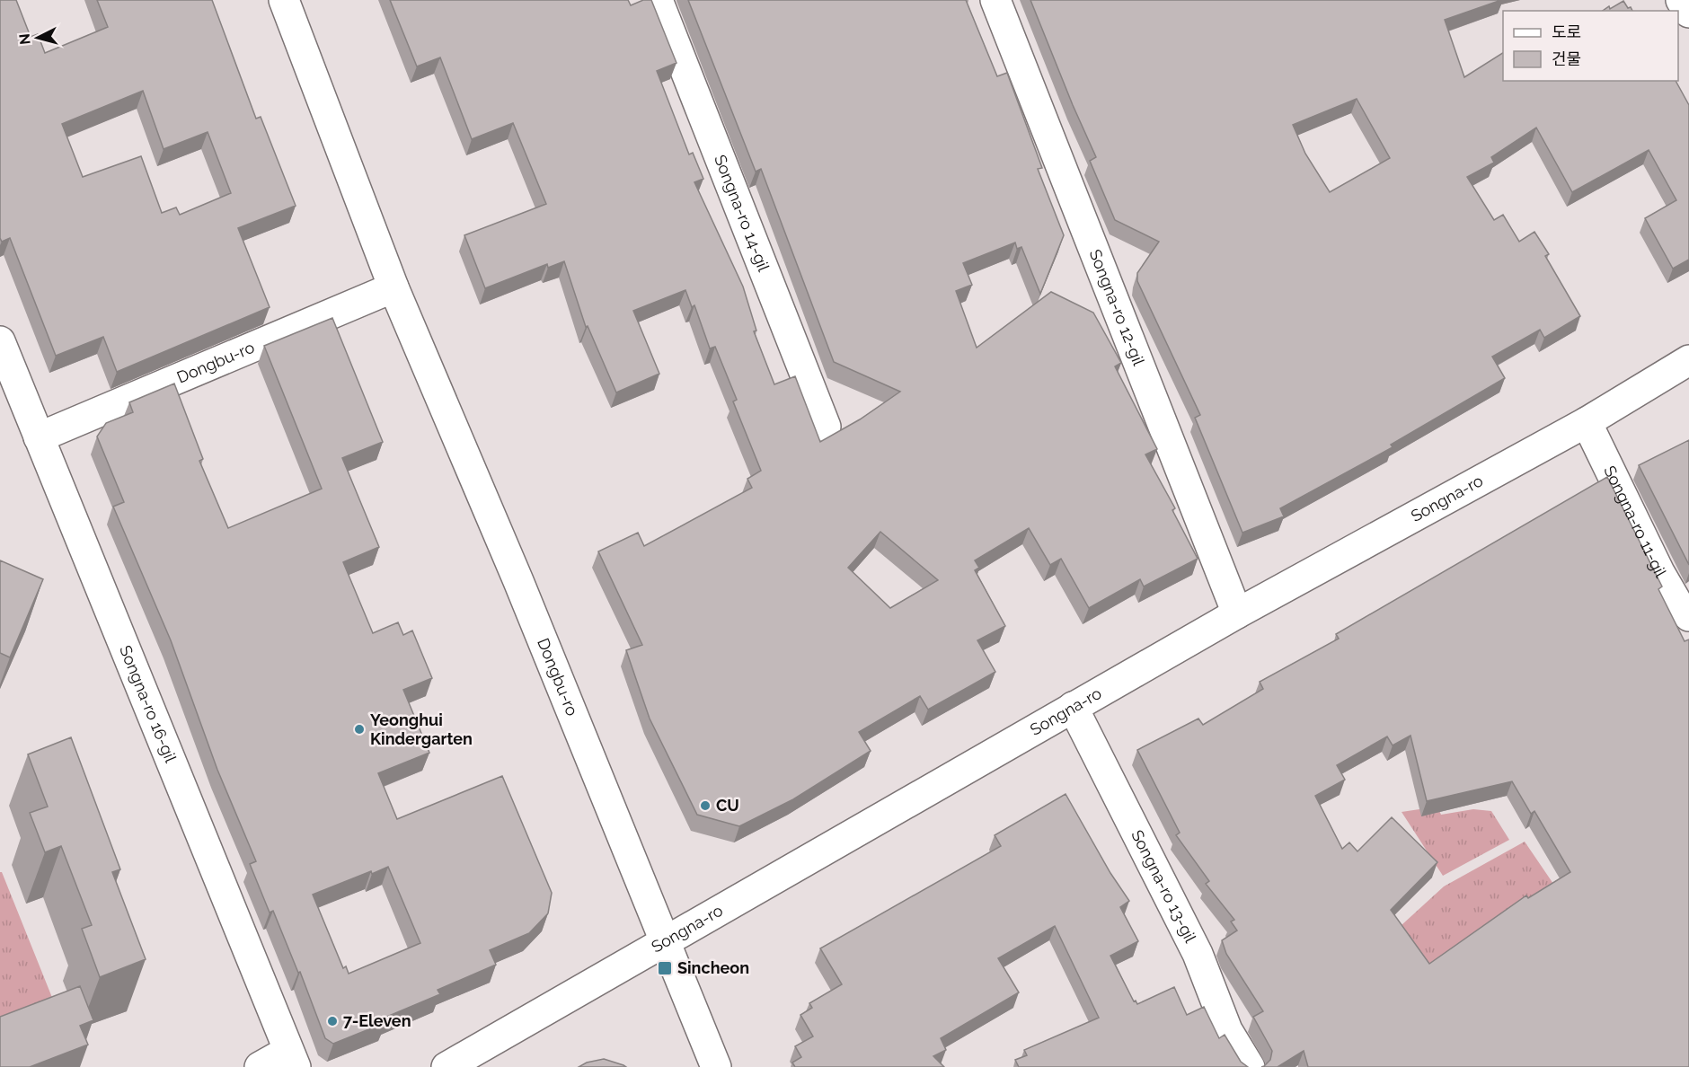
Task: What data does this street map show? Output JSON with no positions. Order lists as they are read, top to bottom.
{
  "streets": {
    "street": [
      "Songna-ro 14-gil",
      "Songna-ro 12-gil",
      "Dongbu-ro",
      "Songna-ro",
      "Songna-ro 11-gil",
      "Songna-ro 16-gil",
      "Songna-ro 13-gil"
    ]
  },
  "crossings": [
    ["Songna-ro 12-gil", "Songna-ro"],
    ["Dongbu-ro", "Songna-ro"],
    ["Dongbu-ro", "Songna-ro 16-gil"],
    ["Songna-ro", "Songna-ro 11-gil"],
    ["Songna-ro", "Songna-ro 13-gil"]
  ],
  "places": {
    "other": ["Yeonghui Kindergarten", "CU", "7-Eleven"],
    "transit": ["Sincheon"]
  },
  "legend": ["도로", "건물"],
  "north": "left"
}
